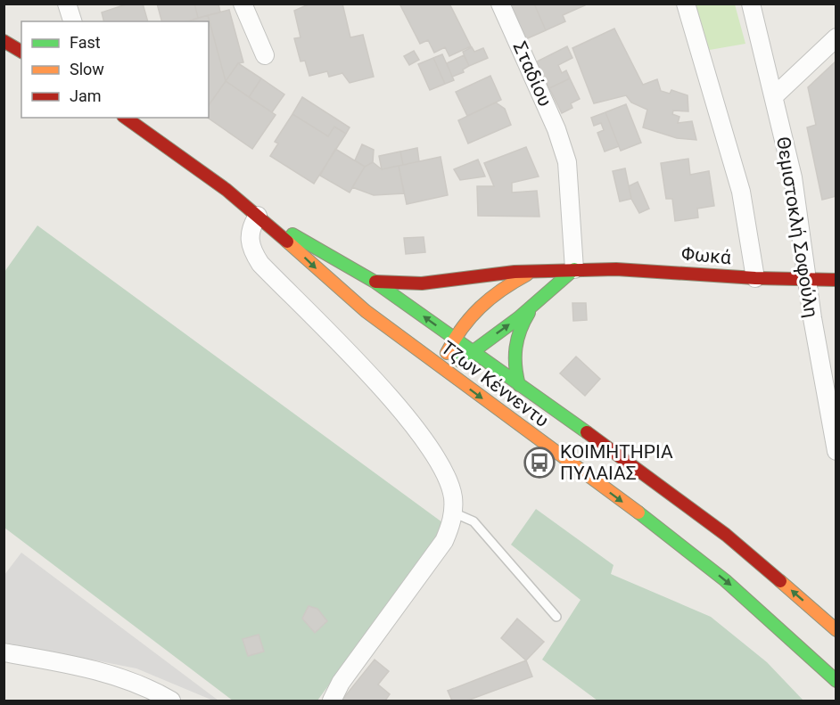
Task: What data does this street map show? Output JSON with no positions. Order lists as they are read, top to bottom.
{
  "streets": {
    "main road": ["Φωκά", "Τζων Κέννεντυ"],
    "street": ["Σταδίου", "Θεμιστοκλή Σοφούλη"]
  },
  "crossings": [
    ["Σταδίου", "Φωκά"],
    ["Θεμιστοκλή Σοφούλη", "Φωκά"],
    ["Φωκά", "Τζων Κέννεντυ"]
  ],
  "places": {
    "bus stop": ["ΚΟΙΜΗΤΗΡΙΑ ΠΥΛΑΙΑΣ"]
  },
  "legend": ["Fast", "Slow", "Jam"]
}
